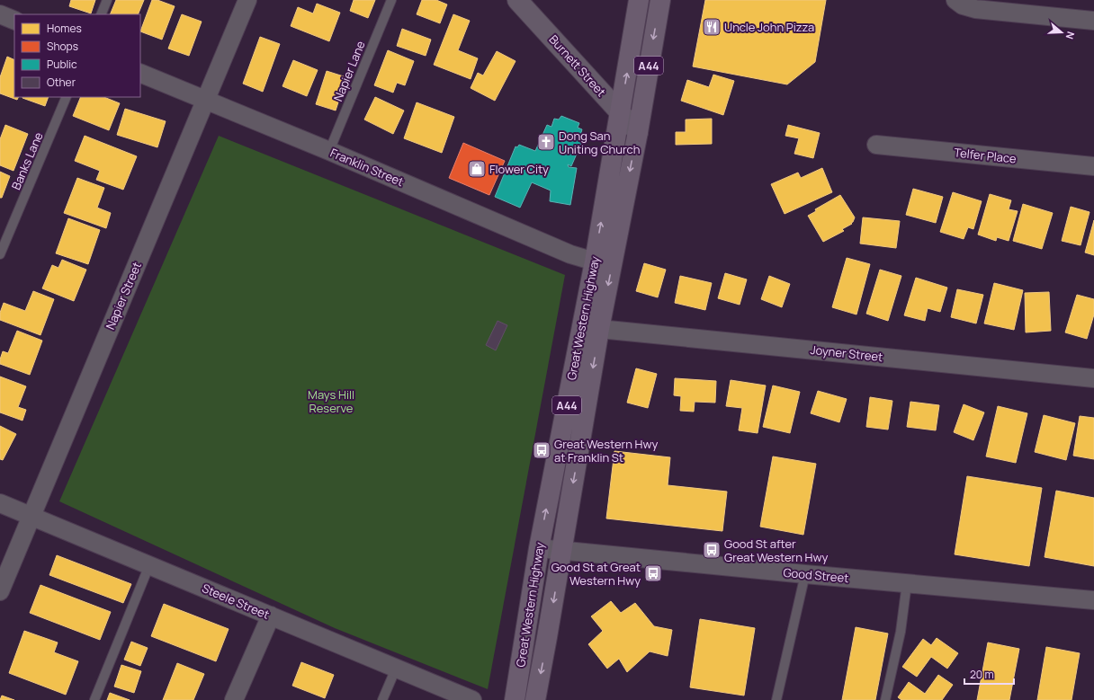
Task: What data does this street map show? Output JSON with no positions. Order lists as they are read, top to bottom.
{
  "streets": {
    "highway": ["A44", "Great Western Highway"],
    "main road": ["Burnett Street"],
    "street": [
      "Telfer Place",
      "Franklin Street",
      "Napier Street",
      "Joyner Street",
      "Good Street",
      "Steele Street"
    ],
    "lane": ["Napier Lane", "Banks Lane"]
  },
  "crossings": [
    ["Burnett Street", "Great Western Highway"],
    ["Napier Lane", "Franklin Street"],
    ["Franklin Street", "Napier Street"],
    ["Franklin Street", "Great Western Highway"],
    ["Napier Street", "Steele Street"],
    ["Great Western Highway", "Joyner Street"],
    ["Great Western Highway", "Good Street"]
  ],
  "parks": ["Mays Hill Reserve"],
  "places": {
    "restaurant": ["Uncle John Pizza"],
    "church": ["Dong San Uniting Church"],
    "shop": ["Flower City"],
    "bus stop": ["Great Western Hwy at Franklin St", "Good St after Great Western Hwy", "Good St at Great Western Hwy"]
  },
  "legend": [
    "Homes",
    "Shops",
    "Public",
    "Other"
  ],
  "scale_bar": "20 m",
  "north": "right"
}
